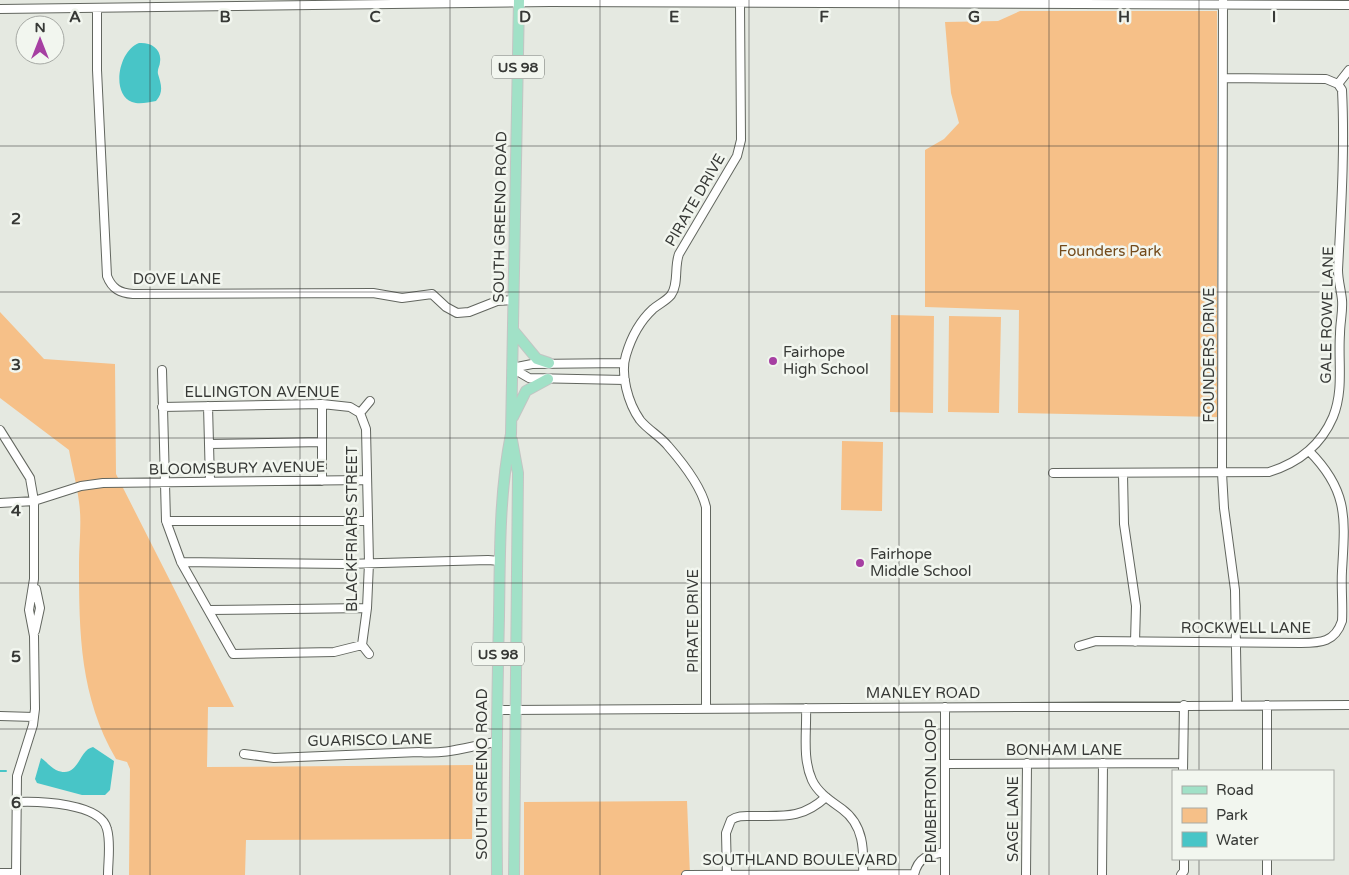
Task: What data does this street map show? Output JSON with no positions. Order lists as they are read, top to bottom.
{
  "streets": {
    "main road": ["US 98", "SOUTH GREENO ROAD"],
    "street": [
      "PIRATE DRIVE",
      "DOVE LANE",
      "GALE ROWE LANE",
      "FOUNDERS DRIVE",
      "ELLINGTON AVENUE",
      "BLOOMSBURY AVENUE",
      "BLACKFRIARS STREET",
      "ROCKWELL LANE",
      "MANLEY ROAD",
      "GUARISCO LANE",
      "BONHAM LANE",
      "PEMBERTON LOOP",
      "SAGE LANE",
      "SOUTHLAND BOULEVARD"
    ]
  },
  "crossings": [
    ["PIRATE DRIVE", "MANLEY ROAD"],
    ["SOUTH GREENO ROAD", "DOVE LANE"],
    ["SOUTH GREENO ROAD", "MANLEY ROAD"],
    ["SOUTH GREENO ROAD", "GUARISCO LANE"],
    ["GALE ROWE LANE", "FOUNDERS DRIVE"],
    ["GALE ROWE LANE", "ROCKWELL LANE"],
    ["FOUNDERS DRIVE", "ROCKWELL LANE"],
    ["FOUNDERS DRIVE", "MANLEY ROAD"],
    ["ELLINGTON AVENUE", "BLACKFRIARS STREET"],
    ["BLOOMSBURY AVENUE", "BLACKFRIARS STREET"],
    ["MANLEY ROAD", "PEMBERTON LOOP"],
    ["BONHAM LANE", "PEMBERTON LOOP"],
    ["BONHAM LANE", "SAGE LANE"],
    ["PEMBERTON LOOP", "SOUTHLAND BOULEVARD"]
  ],
  "parks": ["Founders Park"],
  "places": ["Fairhope High School", "Fairhope Middle School"],
  "legend": ["Road", "Park", "Water"],
  "north": "top",
  "grid": {
    "columns": [
      "A",
      "B",
      "C",
      "D",
      "E",
      "F",
      "G",
      "H",
      "I"
    ],
    "rows": [
      "2",
      "3",
      "4",
      "5",
      "6"
    ]
  }
}
